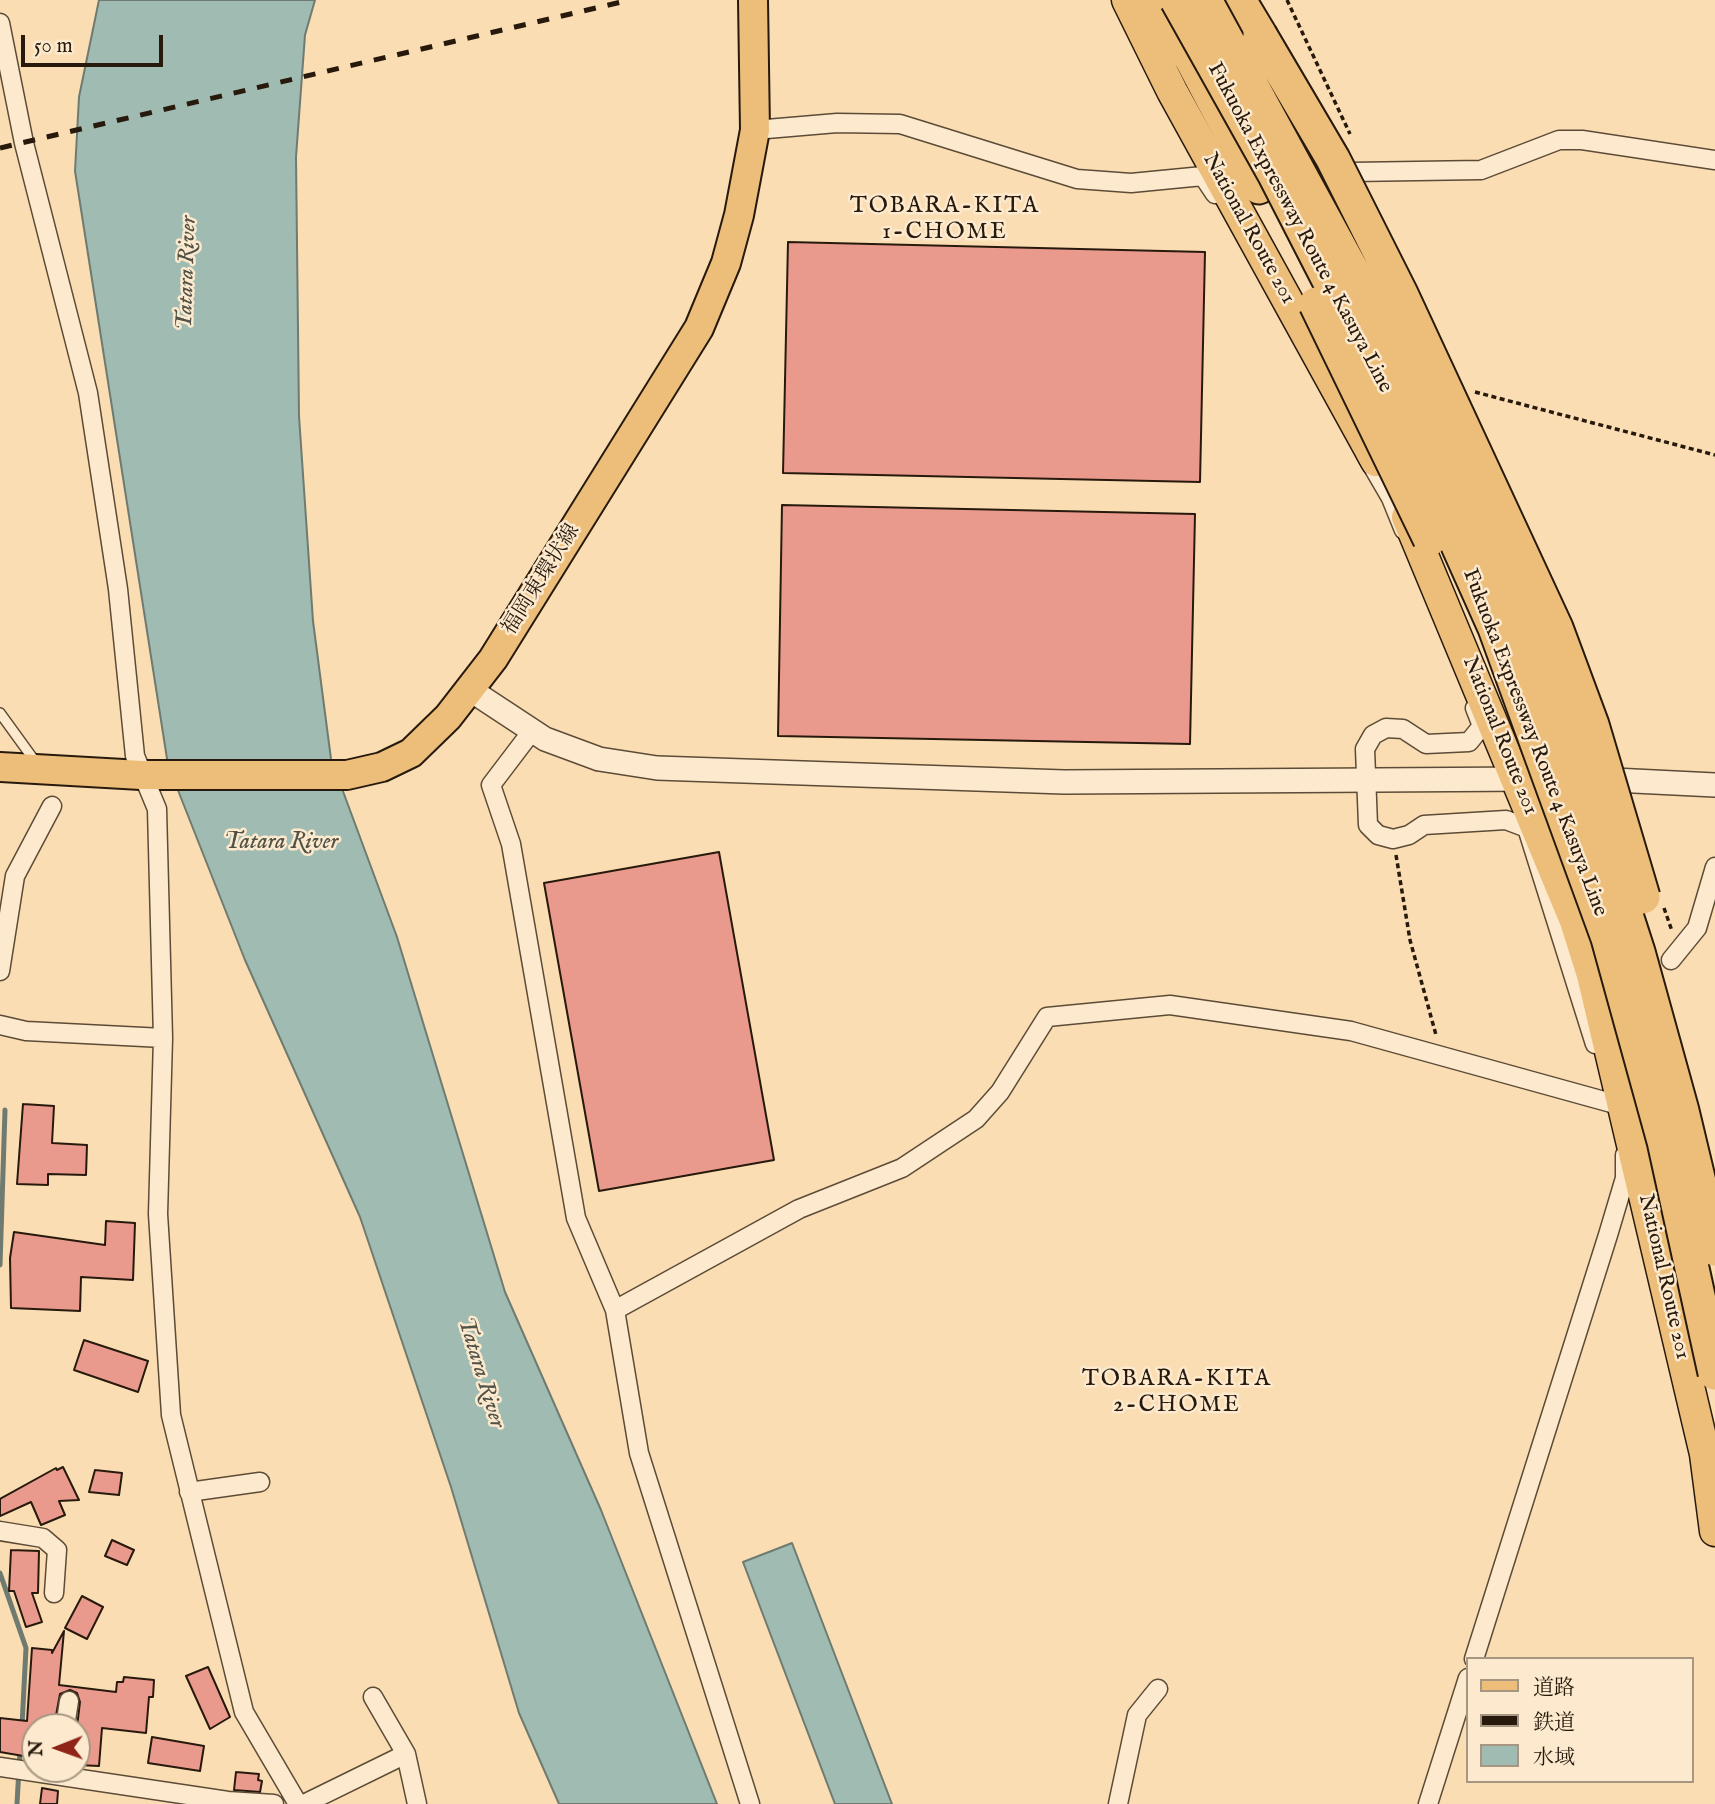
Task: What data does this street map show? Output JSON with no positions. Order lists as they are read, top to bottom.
{
  "streets": {
    "highway": ["Fukuoka Expressway Route 4 Kasuya Line", "National Route 201"],
    "main road": ["福岡東環状線"]
  },
  "districts": ["TOBARA-KITA 1-CHOME", "TOBARA-KITA 2-CHOME"],
  "water": ["Tatara River"],
  "legend": ["道路", "鉄道", "水域"],
  "scale_bar": "50 m",
  "north": "left"
}
